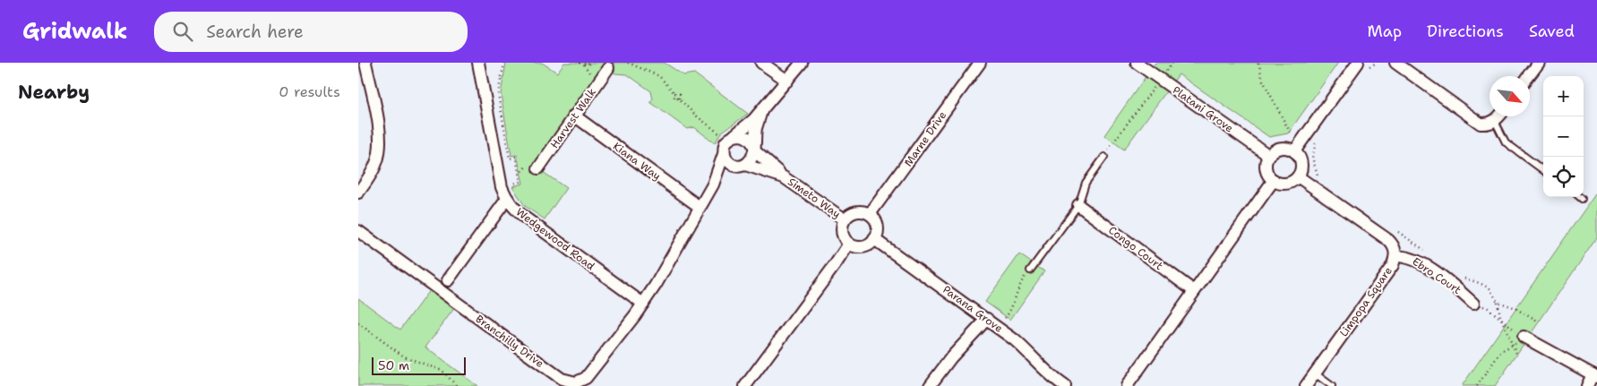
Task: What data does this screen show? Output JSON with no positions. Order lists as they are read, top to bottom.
{
  "streets": {
    "street": [
      "Platani Grove",
      "Harvest Walk",
      "Marne Drive",
      "Kiana Way",
      "Simeto Way",
      "Wedgewood Road",
      "Congo Court",
      "Ebro Court",
      "Limpopa Square",
      "Parana Grove",
      "Branchilly Drive"
    ]
  },
  "crossings": [
    ["Platani Grove", "Limpopa Square"],
    ["Harvest Walk", "Kiana Way"],
    ["Marne Drive", "Simeto Way"],
    ["Marne Drive", "Parana Grove"],
    ["Kiana Way", "Branchilly Drive"],
    ["Simeto Way", "Parana Grove"],
    ["Simeto Way", "Branchilly Drive"],
    ["Wedgewood Road", "Branchilly Drive"],
    ["Ebro Court", "Limpopa Square"]
  ],
  "scale_bar": "50 m",
  "north": "bottom right",
  "page": {
    "header": "Gridwalk",
    "search": "Search here",
    "nav": ["Map", "Directions", "Saved"],
    "heading": ["Nearby", "0 results"],
    "map_buttons": ["+", "−"],
    "scale": "50 m"
  }
}
